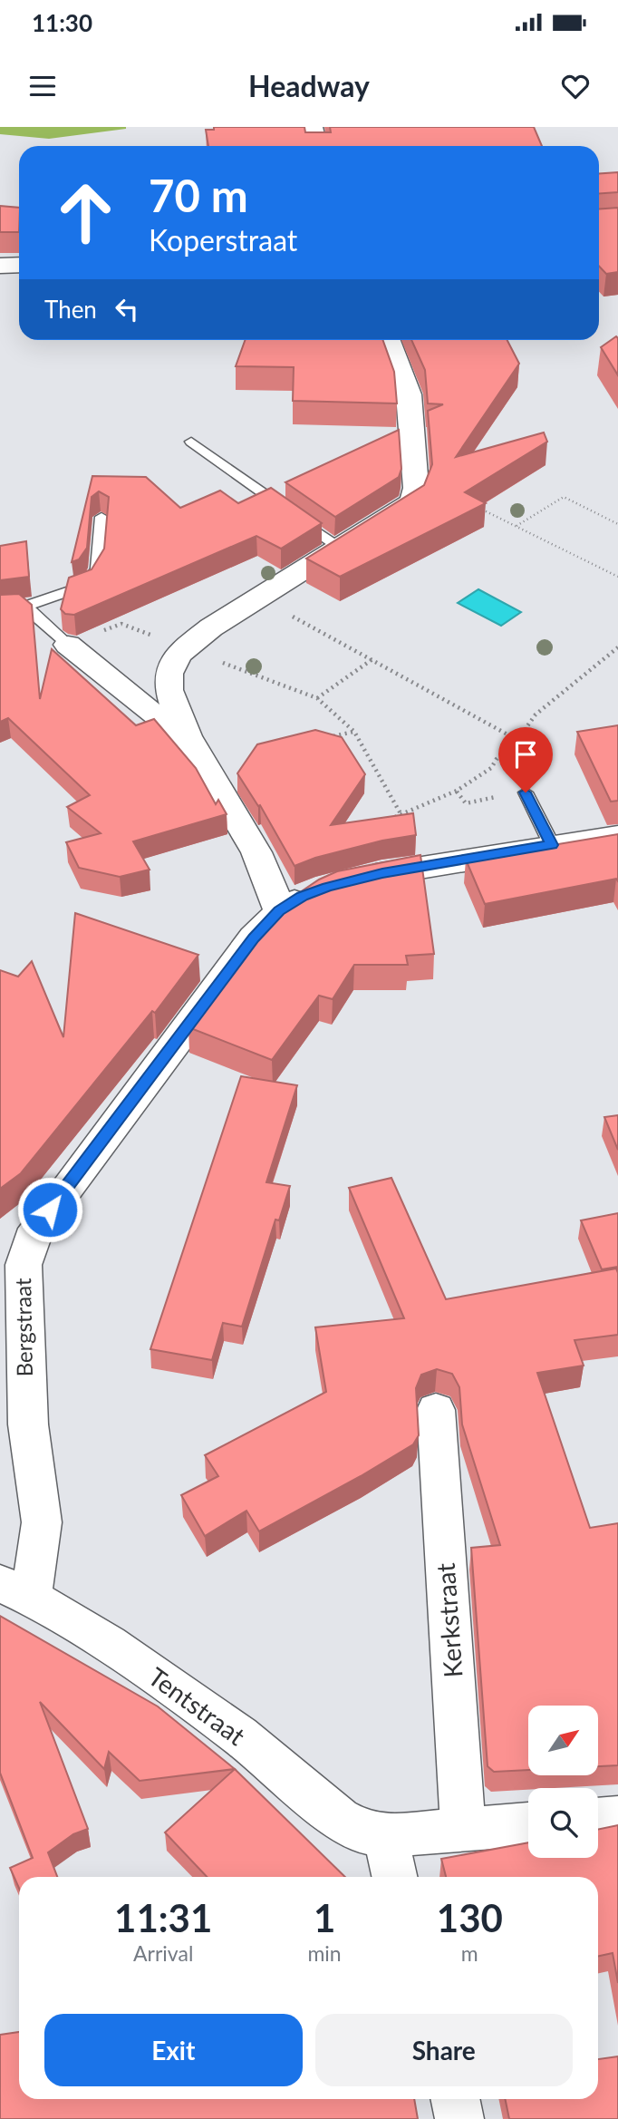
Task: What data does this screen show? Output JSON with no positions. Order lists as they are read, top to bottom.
{
  "streets": {
    "street": ["Bergstraat", "Kerkstraat", "Tentstraat"]
  },
  "crossings": [
    ["Bergstraat", "Tentstraat"]
  ],
  "north": "top right",
  "page": {
    "status": "11:30",
    "header": "Headway",
    "turn": ["70 m", "Koperstraat"],
    "then": "Then",
    "eta": [
      "11:31",
      "Arrival",
      "1",
      "min",
      "130",
      "m"
    ],
    "buttons": ["Exit", "Share"]
  }
}
